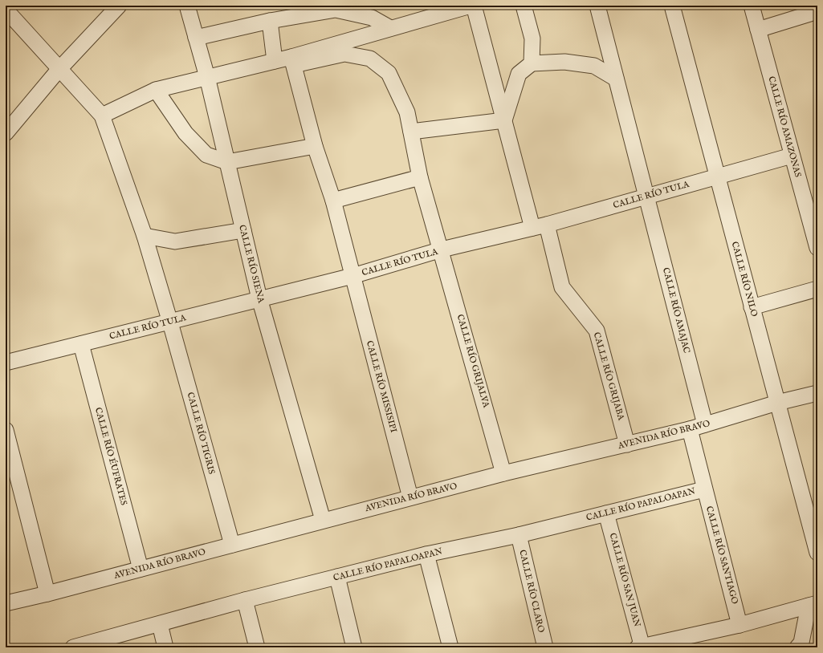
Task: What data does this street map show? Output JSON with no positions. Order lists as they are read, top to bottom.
{
  "streets": {
    "street": [
      "CALLE RÍO AMAZONAS",
      "CALLE RÍO TULA",
      "CALLE RÍO SIENA",
      "CALLE RÍO NILO",
      "CALLE RÍO AMAJAC",
      "CALLE RÍO GRIJALVA",
      "CALLE RÍO GRIJABA",
      "CALLE RÍO MISSISIPI",
      "CALLE RÍO TIGRIS",
      "AVENIDA RÍO BRAVO",
      "CALLE RÍO ÉUFRATES",
      "CALLE RÍO PAPALOAPAN",
      "CALLE RÍO SANTIAGO",
      "CALLE RÍO SAN JUAN",
      "CALLE RÍO CLARO"
    ]
  },
  "crossings": [
    ["CALLE RÍO AMAZONAS", "CALLE RÍO TULA"],
    ["CALLE RÍO TULA", "CALLE RÍO SIENA"],
    ["CALLE RÍO TULA", "CALLE RÍO NILO"],
    ["CALLE RÍO TULA", "CALLE RÍO AMAJAC"],
    ["CALLE RÍO TULA", "CALLE RÍO GRIJALVA"],
    ["CALLE RÍO TULA", "CALLE RÍO GRIJABA"],
    ["CALLE RÍO TULA", "CALLE RÍO MISSISIPI"],
    ["CALLE RÍO TULA", "CALLE RÍO TIGRIS"],
    ["CALLE RÍO TULA", "CALLE RÍO ÉUFRATES"],
    ["CALLE RÍO SIENA", "AVENIDA RÍO BRAVO"],
    ["CALLE RÍO NILO", "AVENIDA RÍO BRAVO"],
    ["CALLE RÍO AMAJAC", "AVENIDA RÍO BRAVO"],
    ["CALLE RÍO GRIJALVA", "CALLE RÍO MISSISIPI"],
    ["CALLE RÍO GRIJALVA", "AVENIDA RÍO BRAVO"],
    ["CALLE RÍO GRIJABA", "AVENIDA RÍO BRAVO"],
    ["CALLE RÍO MISSISIPI", "AVENIDA RÍO BRAVO"],
    ["CALLE RÍO TIGRIS", "AVENIDA RÍO BRAVO"],
    ["AVENIDA RÍO BRAVO", "CALLE RÍO ÉUFRATES"],
    ["AVENIDA RÍO BRAVO", "CALLE RÍO SANTIAGO"],
    ["CALLE RÍO PAPALOAPAN", "CALLE RÍO SANTIAGO"],
    ["CALLE RÍO PAPALOAPAN", "CALLE RÍO SAN JUAN"],
    ["CALLE RÍO PAPALOAPAN", "CALLE RÍO CLARO"]
  ]
}
